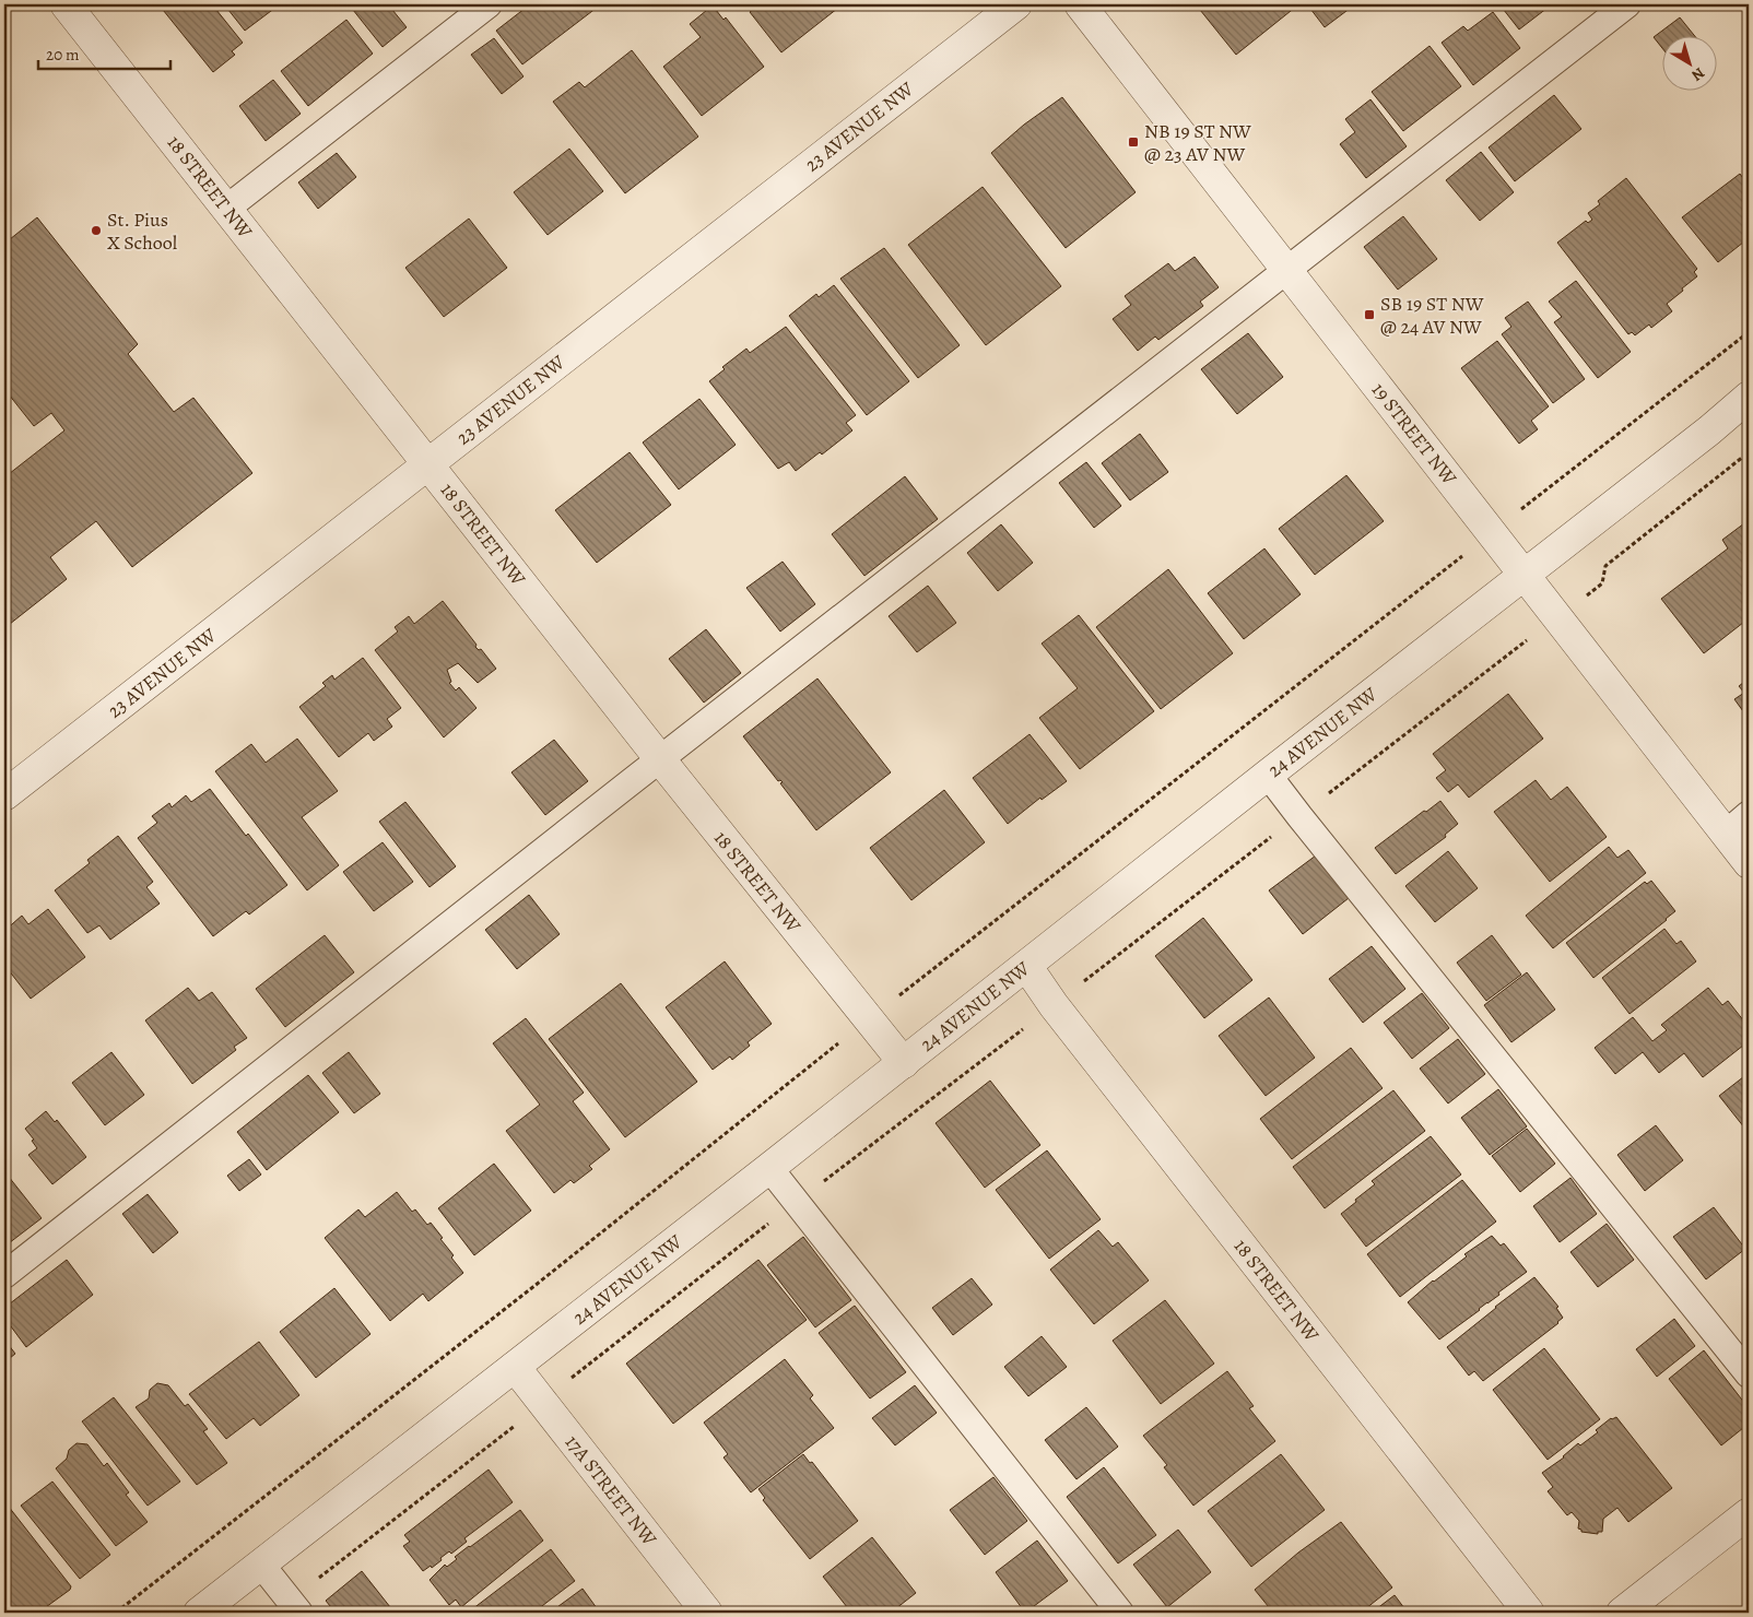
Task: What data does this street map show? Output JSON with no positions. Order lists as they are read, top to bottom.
{
  "streets": {
    "street": [
      "23 AVENUE NW",
      "18 STREET NW",
      "19 STREET NW",
      "24 AVENUE NW",
      "17A STREET NW"
    ]
  },
  "crossings": [
    ["23 AVENUE NW", "18 STREET NW"],
    ["18 STREET NW", "24 AVENUE NW"],
    ["19 STREET NW", "24 AVENUE NW"],
    ["24 AVENUE NW", "17A STREET NW"]
  ],
  "places": {
    "transit": ["NB 19 ST NW @ 23 AV NW", "SB 19 ST NW @ 24 AV NW"],
    "other": ["St. Pius X School"]
  },
  "scale_bar": "20 m",
  "north": "bottom right"
}
